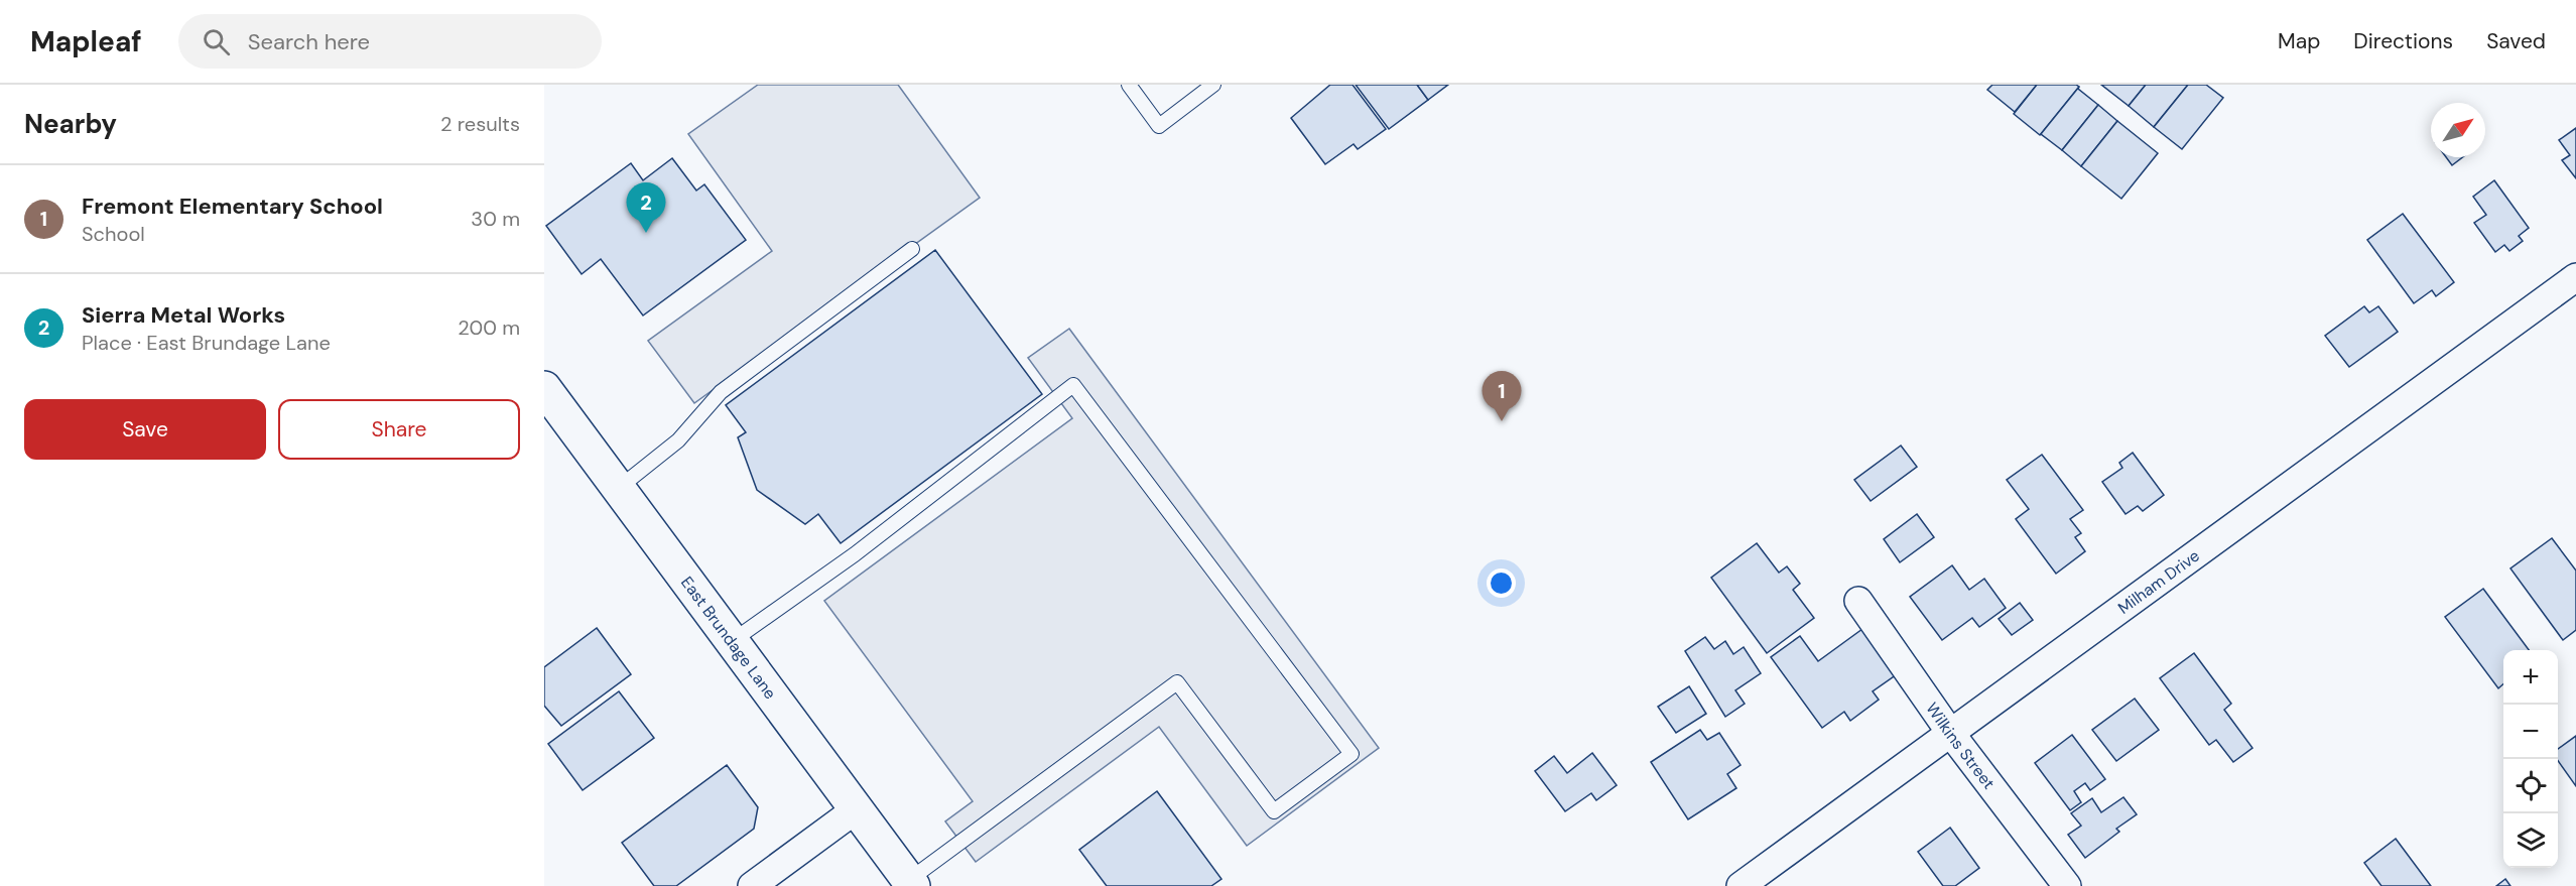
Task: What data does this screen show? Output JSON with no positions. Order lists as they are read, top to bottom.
{
  "streets": {
    "main road": ["East Brundage Lane"],
    "street": ["Milham Drive", "Wilkins Street"]
  },
  "crossings": [
    ["Milham Drive", "Wilkins Street"]
  ],
  "north": "top right",
  "page": {
    "header": "Mapleaf",
    "search": "Search here",
    "nav": ["Map", "Directions", "Saved"],
    "heading": ["Nearby", "2 results"],
    "list": [
      {
        "mark": "1",
        "name": "Fremont Elementary School",
        "note": "School",
        "value": "30 m"
      },
      {
        "mark": "2",
        "name": "Sierra Metal Works",
        "note": "Place · East Brundage Lane",
        "value": "200 m"
      }
    ],
    "pins": ["2", "1"],
    "buttons": ["Save", "Share"],
    "map_buttons": ["+", "−"]
  }
}
